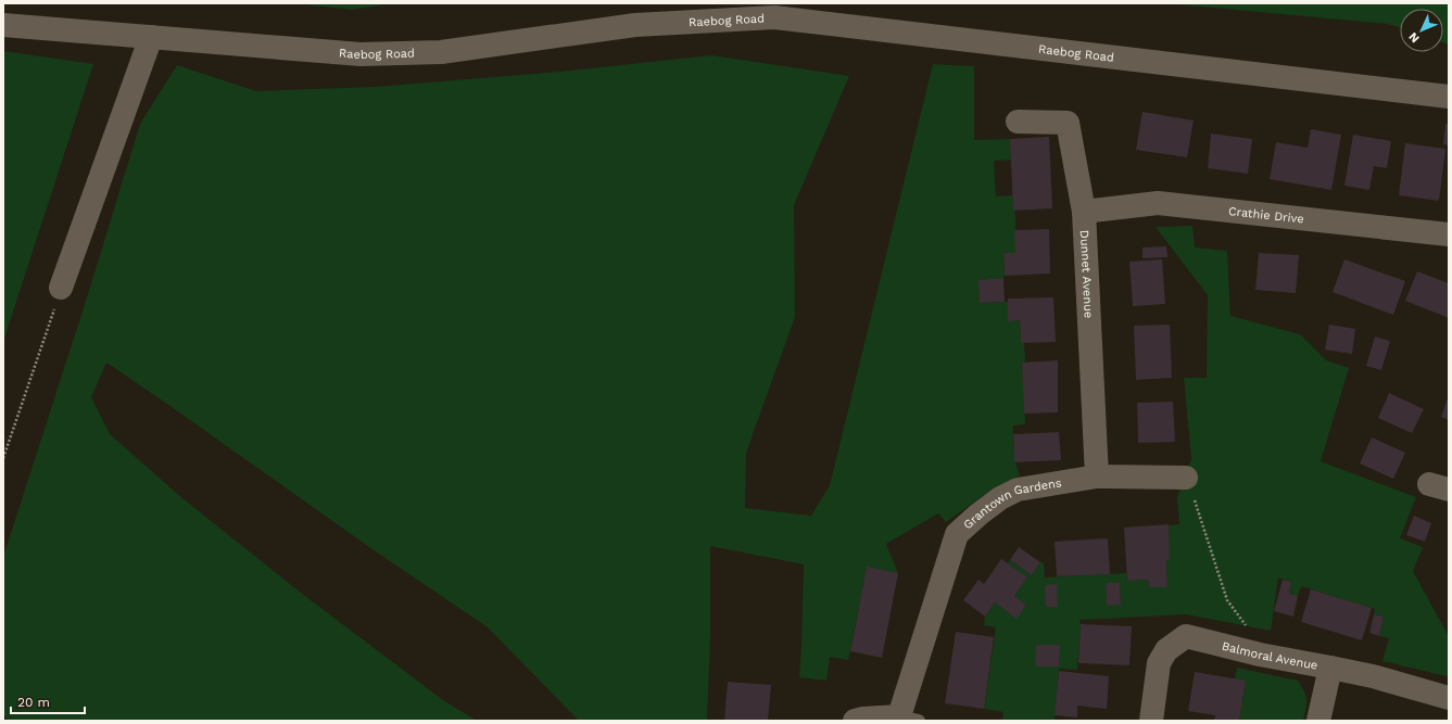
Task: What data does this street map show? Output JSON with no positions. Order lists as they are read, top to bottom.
{
  "streets": {
    "street": [
      "Raebog Road",
      "Crathie Drive",
      "Dunnet Avenue",
      "Grantown Gardens",
      "Balmoral Avenue"
    ]
  },
  "crossings": [
    ["Crathie Drive", "Dunnet Avenue"],
    ["Dunnet Avenue", "Grantown Gardens"]
  ],
  "scale_bar": "20 m",
  "north": "bottom left"
}
